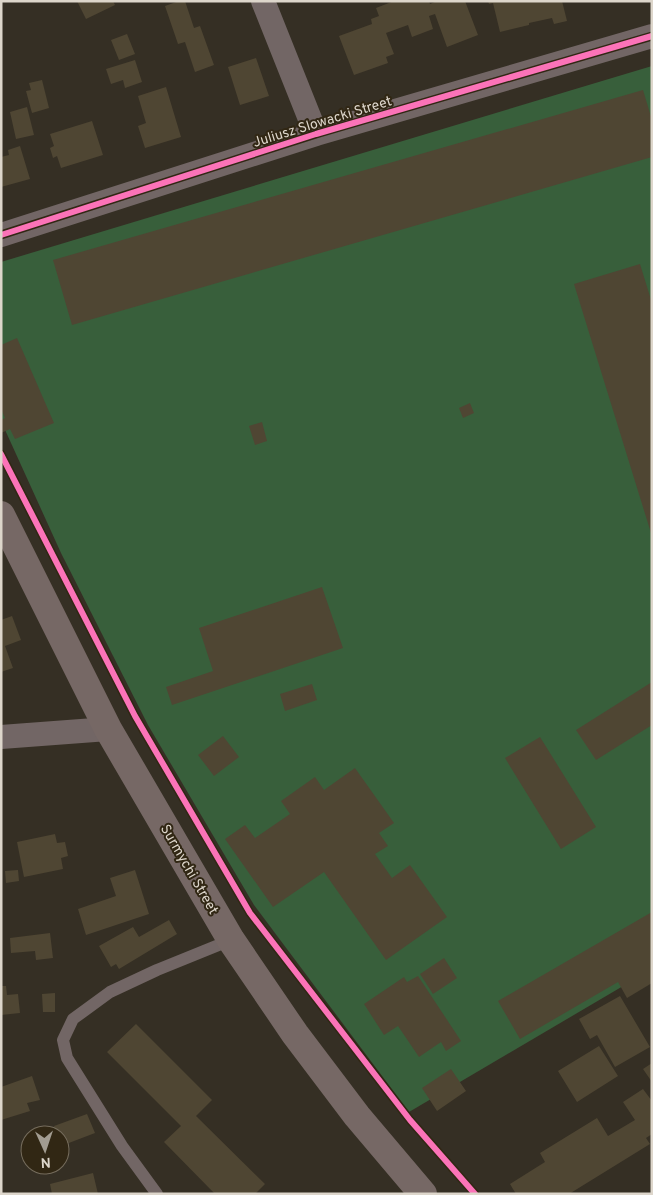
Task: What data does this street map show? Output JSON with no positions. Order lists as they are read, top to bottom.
{
  "streets": {
    "main road": ["Surmychi Street"],
    "street": ["Juliusz Slowacki Street"]
  },
  "north": "bottom"
}
